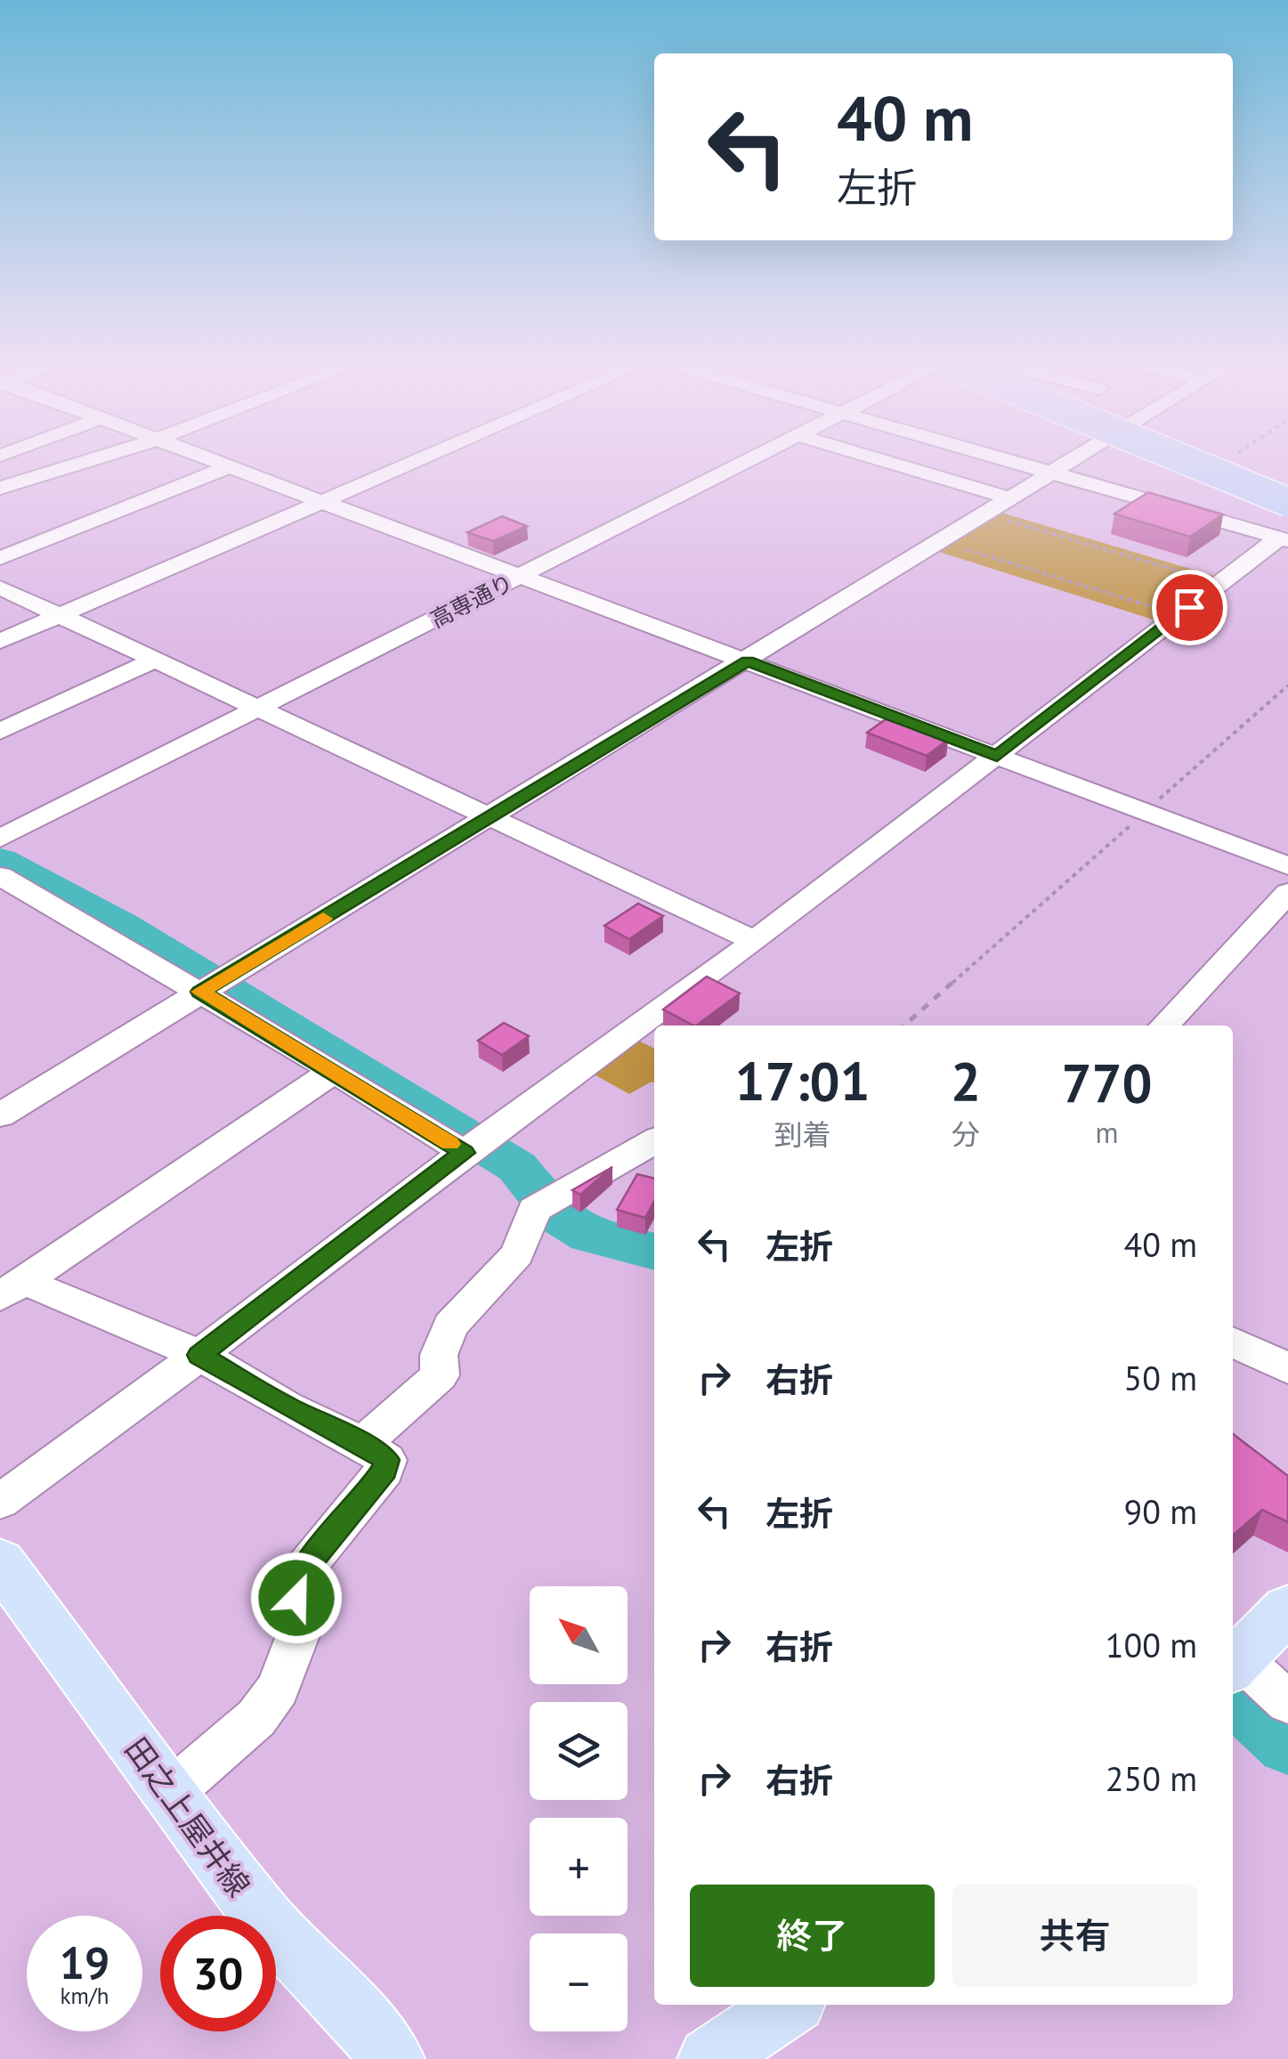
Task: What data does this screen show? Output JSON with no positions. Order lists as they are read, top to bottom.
{
  "streets": {
    "main road": ["田之上屋井線"],
    "street": ["高専通り"]
  },
  "north": "top left",
  "page": {
    "turn": ["40 m", "左折"],
    "eta": [
      "17:01",
      "到着",
      "2",
      "分",
      "770",
      "m"
    ],
    "list": [
      {
        "name": "左折",
        "value": "40 m"
      },
      {
        "name": "右折",
        "value": "50 m"
      },
      {
        "name": "左折",
        "value": "90 m"
      },
      {
        "name": "右折",
        "value": "100 m"
      },
      {
        "name": "右折",
        "value": "250 m"
      }
    ],
    "map_buttons": ["+", "−"],
    "buttons": ["終了", "共有"],
    "speed": "19 km/h",
    "limit": "30"
  }
}
